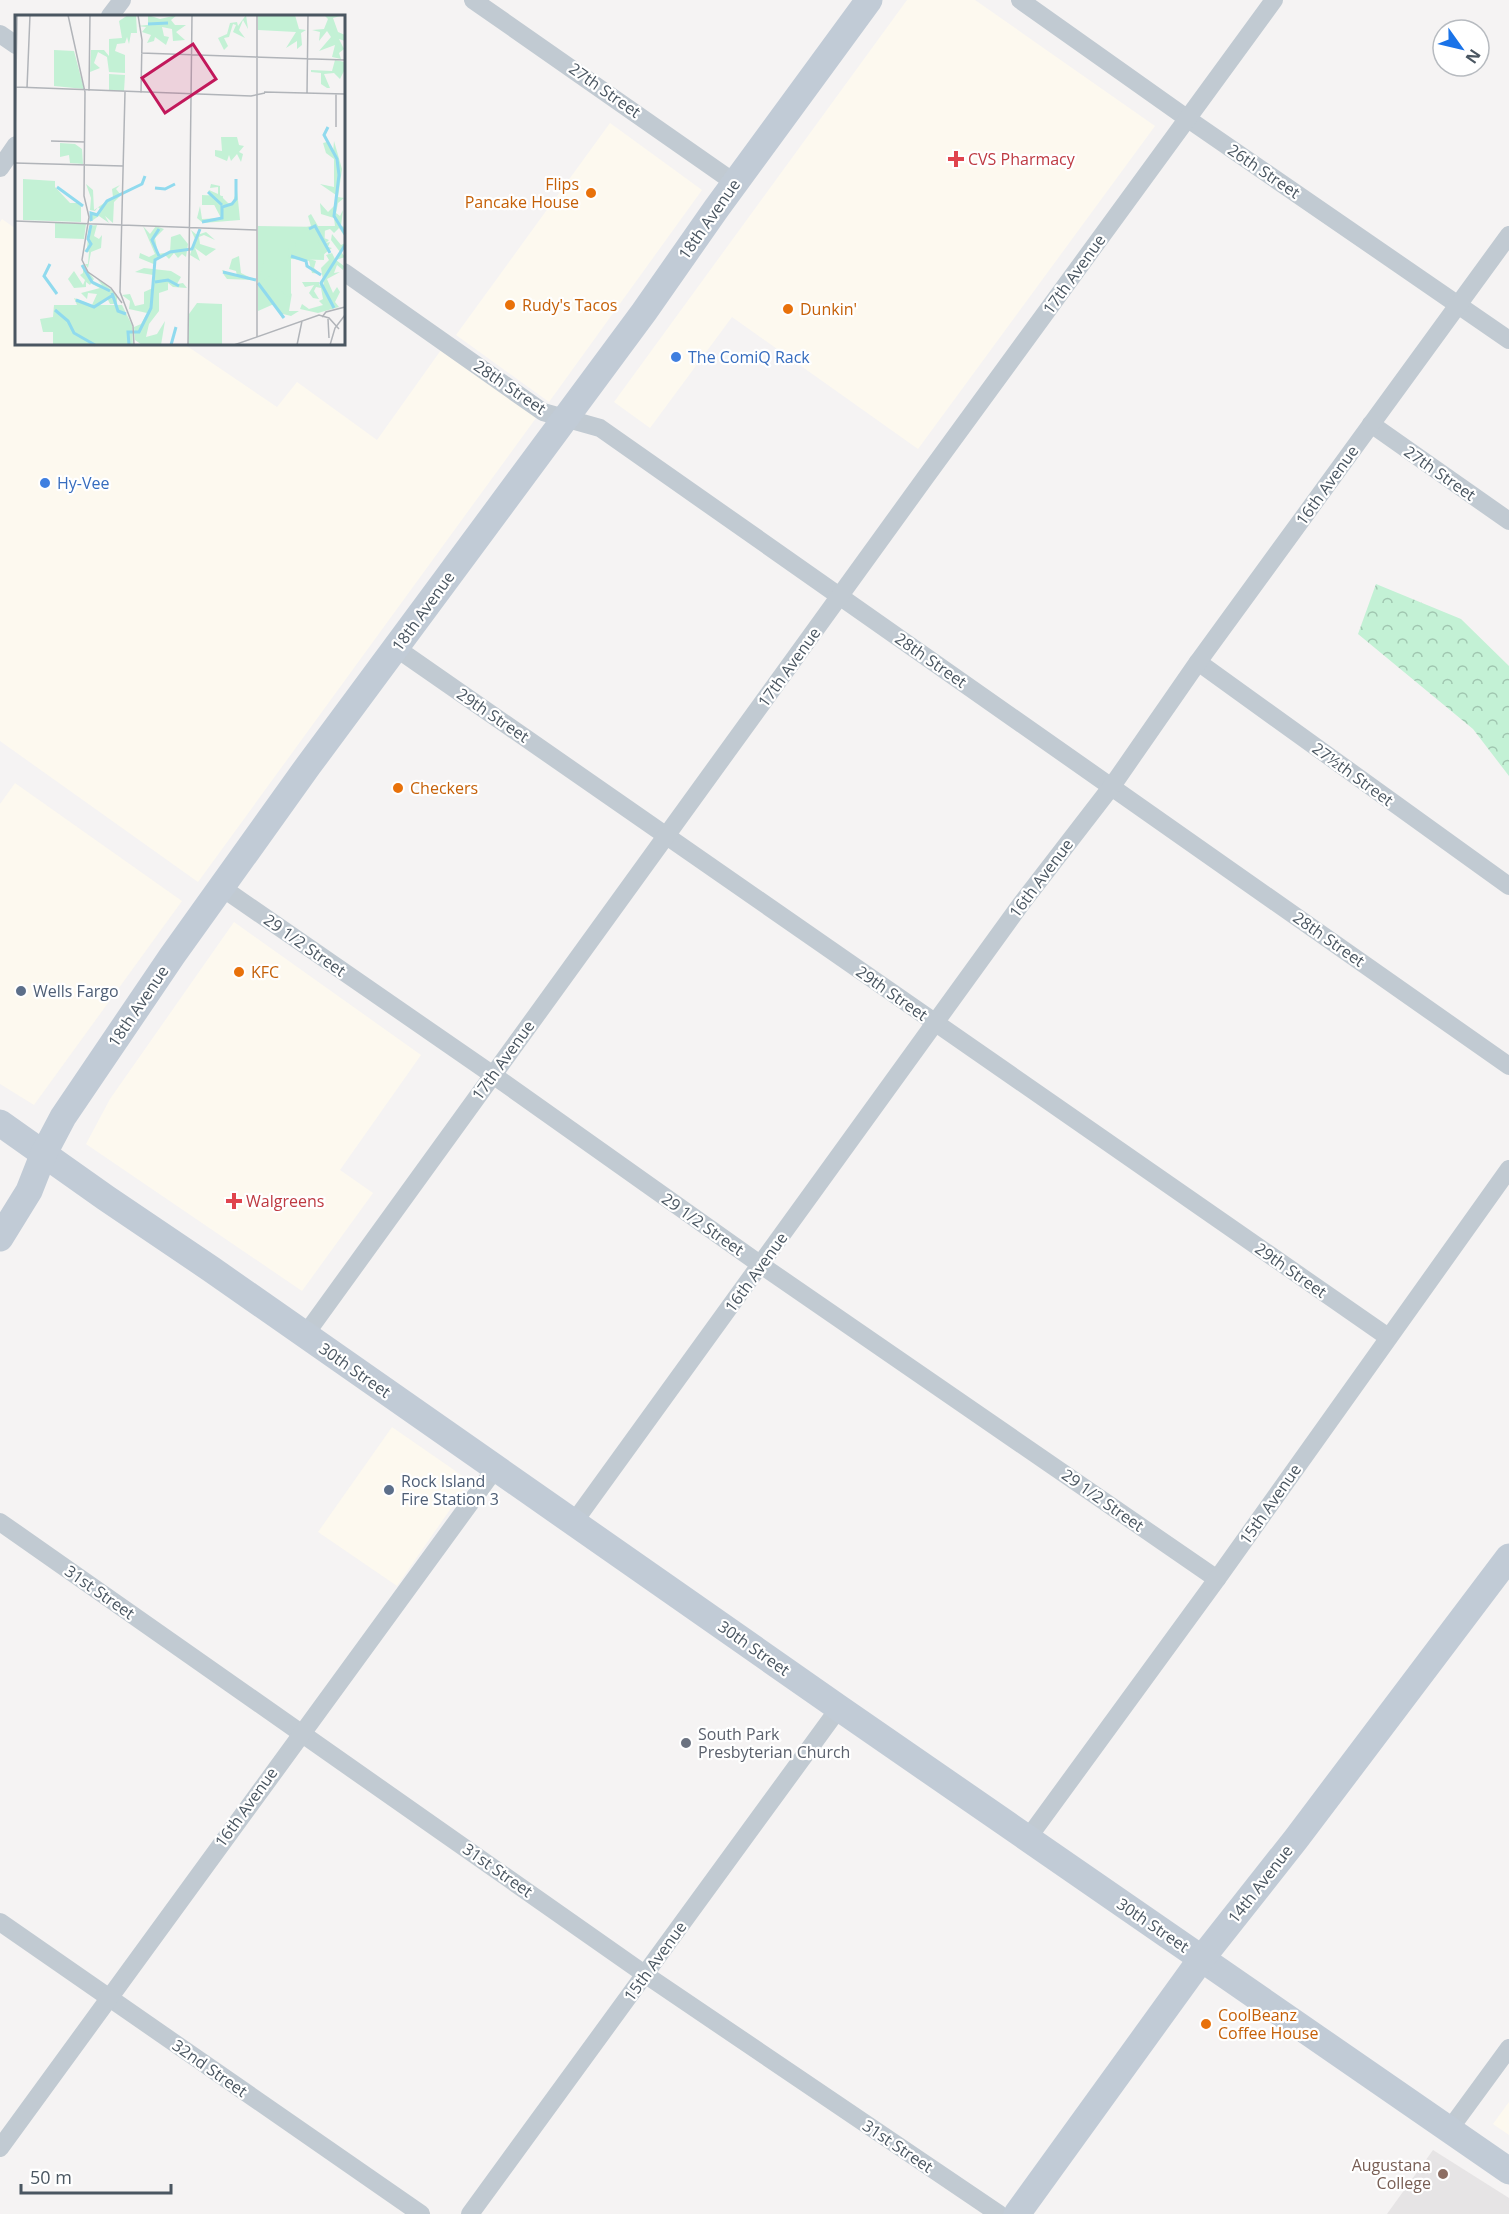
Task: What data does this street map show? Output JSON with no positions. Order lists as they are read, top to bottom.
{
  "streets": {
    "street": [
      "27th Street",
      "26th Street",
      "18th Avenue",
      "17th Avenue",
      "28th Street",
      "16th Avenue",
      "29th Street",
      "27½th Street",
      "29 1/2 Street",
      "30th Street",
      "15th Avenue",
      "31st Street",
      "14th Avenue",
      "32nd Street"
    ]
  },
  "crossings": [
    ["27th Street", "18th Avenue"],
    ["27th Street", "16th Avenue"],
    ["26th Street", "17th Avenue"],
    ["26th Street", "16th Avenue"],
    ["18th Avenue", "28th Street"],
    ["18th Avenue", "29th Street"],
    ["18th Avenue", "29 1/2 Street"],
    ["18th Avenue", "30th Street"],
    ["17th Avenue", "28th Street"],
    ["17th Avenue", "29th Street"],
    ["17th Avenue", "29 1/2 Street"],
    ["17th Avenue", "30th Street"],
    ["28th Street", "16th Avenue"],
    ["16th Avenue", "29th Street"],
    ["16th Avenue", "27½th Street"],
    ["16th Avenue", "29 1/2 Street"],
    ["16th Avenue", "30th Street"],
    ["16th Avenue", "31st Street"],
    ["16th Avenue", "32nd Street"],
    ["29th Street", "15th Avenue"],
    ["29 1/2 Street", "15th Avenue"],
    ["30th Street", "15th Avenue"],
    ["30th Street", "14th Avenue"],
    ["15th Avenue", "31st Street"]
  ],
  "places": {
    "health": ["CVS Pharmacy", "Walgreens"],
    "other": [
      "Flips Pancake House",
      "Rudy's Tacos",
      "Dunkin'",
      "The ComiQ Rack",
      "Hy-Vee",
      "Checkers",
      "KFC",
      "Wells Fargo",
      "Rock Island Fire Station 3",
      "South Park Presbyterian Church",
      "CoolBeanz Coffee House",
      "Augustana College"
    ]
  },
  "scale_bar": "50 m",
  "north": "bottom right"
}
